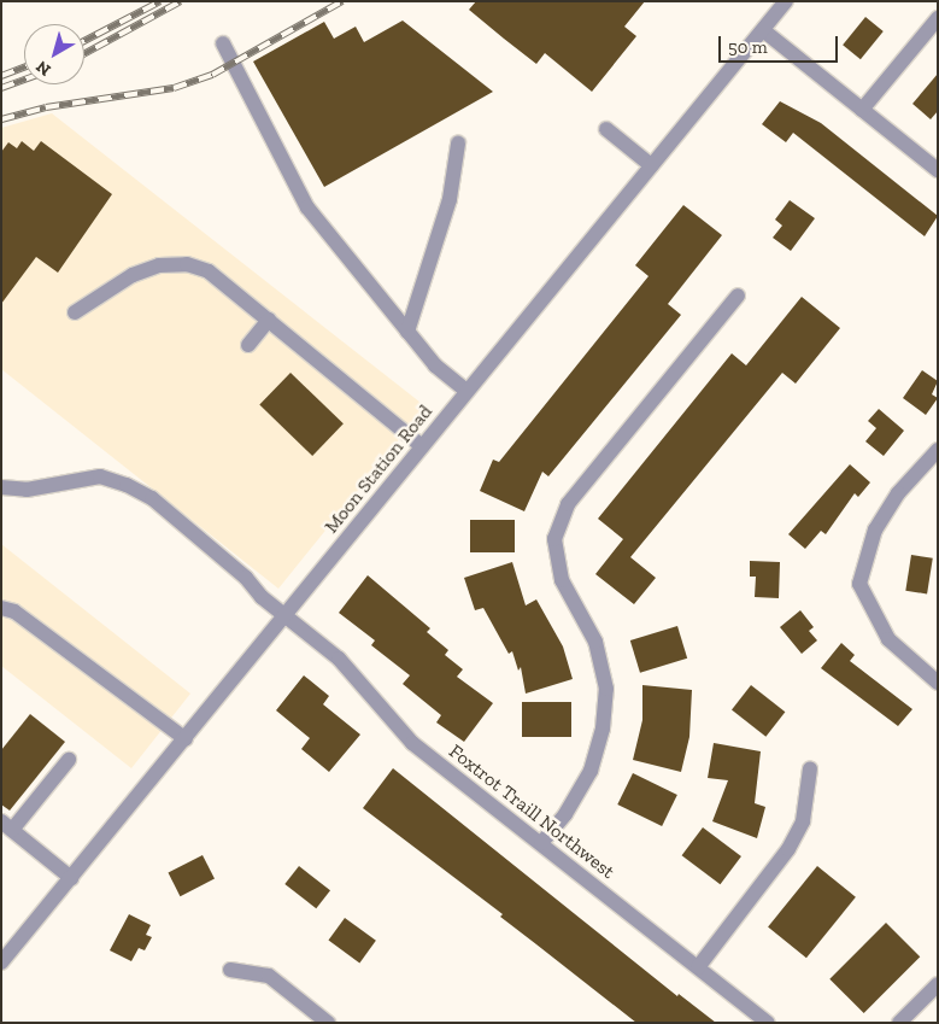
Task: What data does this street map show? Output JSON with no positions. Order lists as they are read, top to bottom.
{
  "streets": {
    "street": ["Moon Station Road", "Foxtrot Traill Northwest"]
  },
  "crossings": [
    ["Moon Station Road", "Foxtrot Traill Northwest"]
  ],
  "scale_bar": "50 m",
  "north": "bottom left"
}
